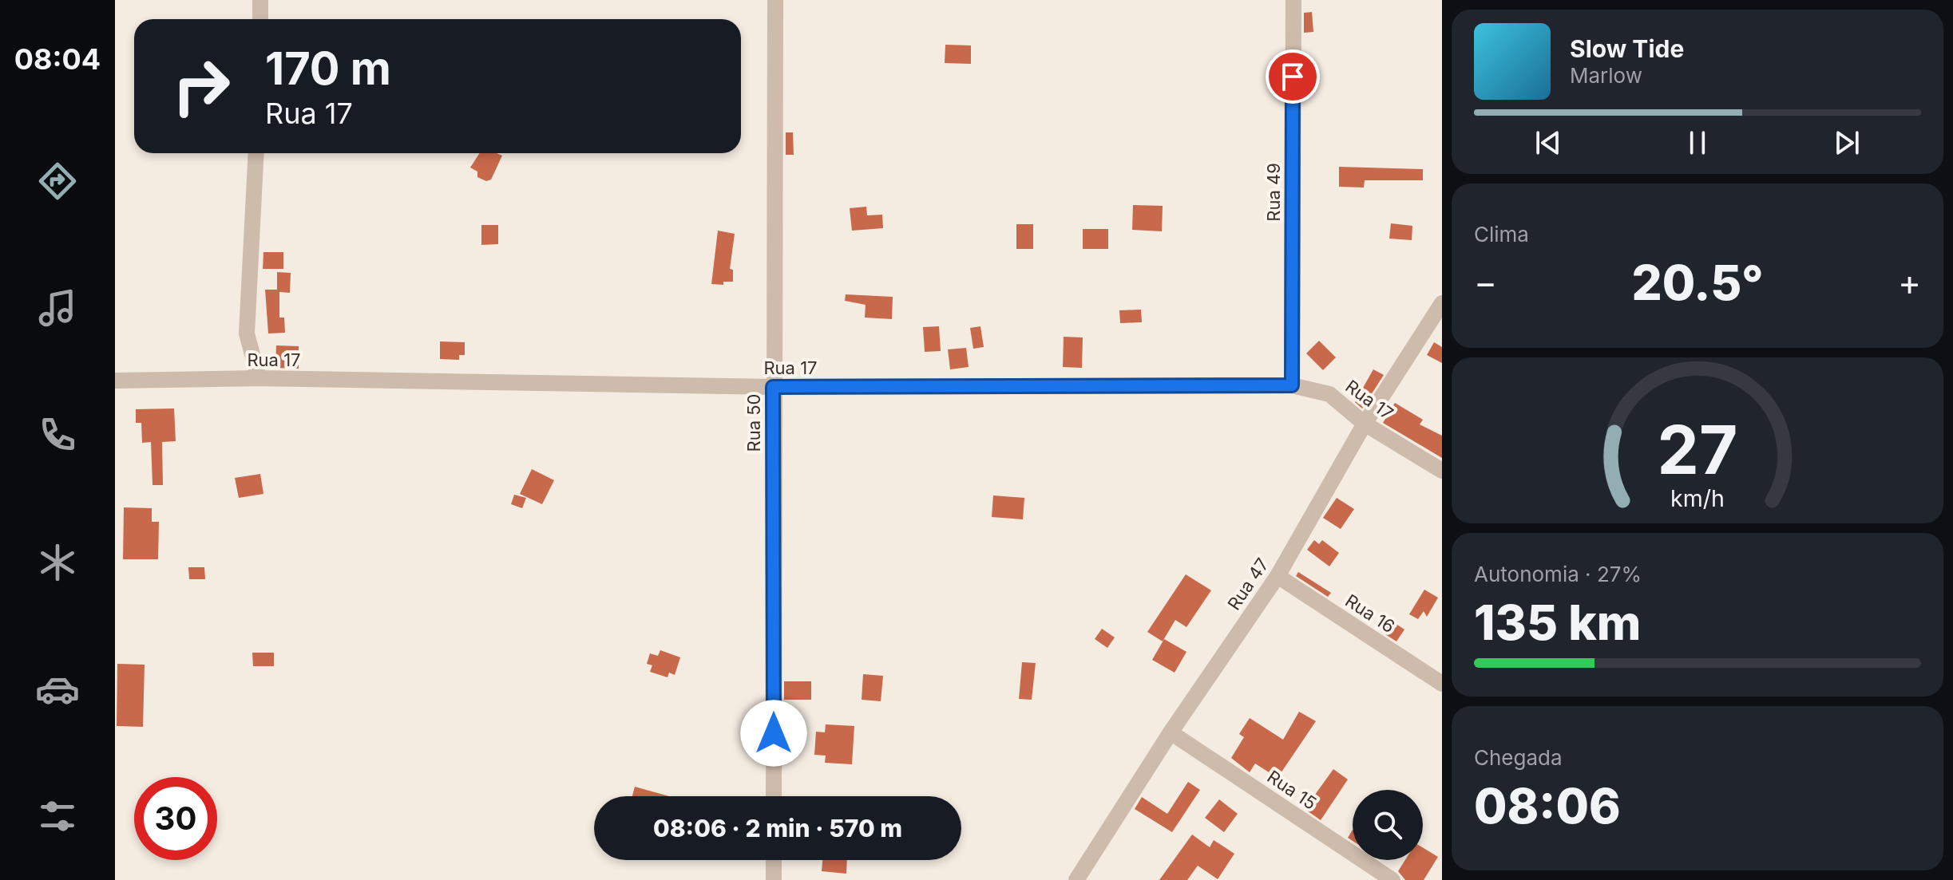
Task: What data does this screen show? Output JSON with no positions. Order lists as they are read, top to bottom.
{
  "streets": {
    "street": [
      "Rua 49",
      "Rua 17",
      "Rua 50",
      "Rua 47",
      "Rua 16",
      "Rua 15"
    ]
  },
  "crossings": [
    ["Rua 49", "Rua 17"],
    ["Rua 17", "Rua 50"],
    ["Rua 17", "Rua 47"],
    ["Rua 47", "Rua 16"],
    ["Rua 47", "Rua 15"]
  ],
  "page": {
    "tabs": "08:04",
    "turn": ["170 m", "Rua 17"],
    "song": ["Slow Tide", "Marlow"],
    "tile": [
      "Clima",
      ["Autonomia · 27%", "135 km"],
      ["Chegada", "08:06"]
    ],
    "heat": ["−", "20.5°", "+"],
    "limit": "30",
    "trip": "08:06 · 2 min · 570 m",
    "gauge": ["27", "km/h"]
  }
}
